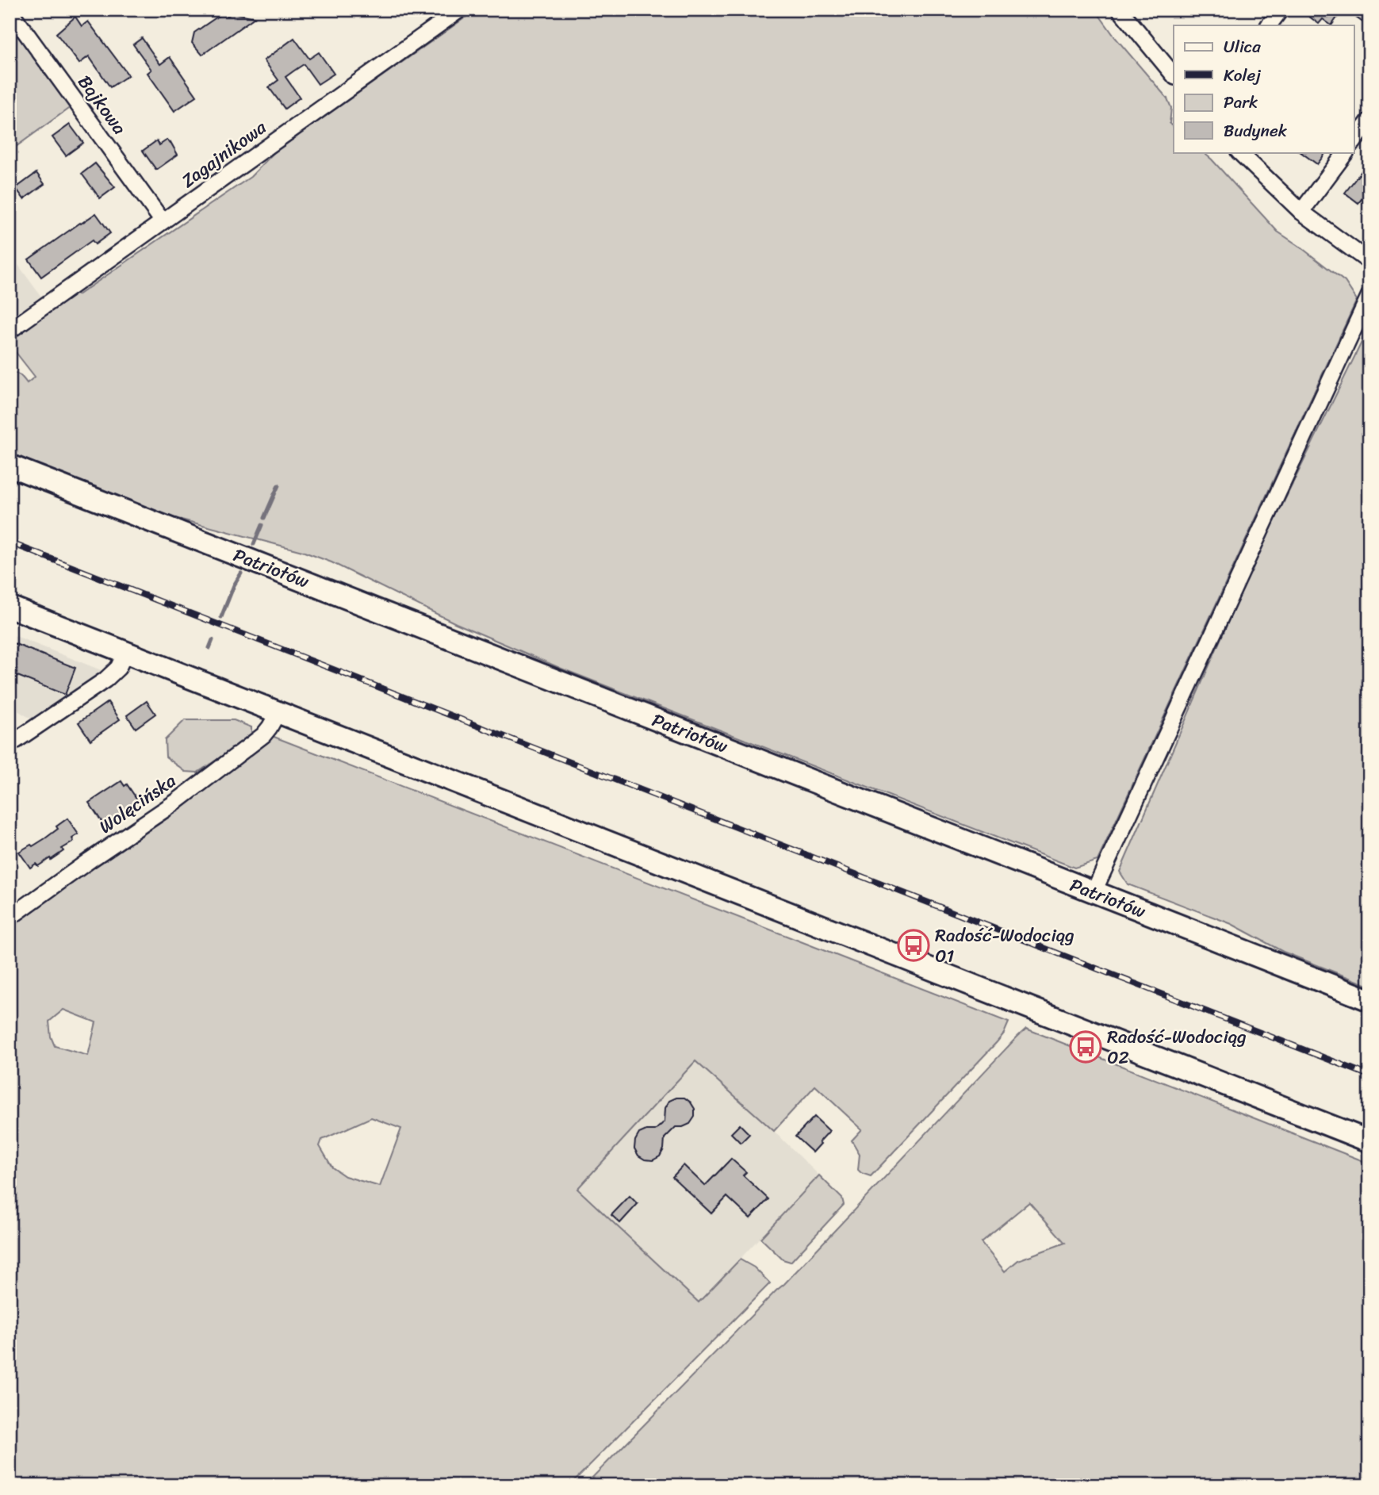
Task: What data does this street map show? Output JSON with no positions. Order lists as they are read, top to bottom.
{
  "streets": {
    "main road": ["Patriotów"],
    "street": ["Bajkowa", "Zagajnikowa", "Wolęcińska"]
  },
  "crossings": [
    ["Bajkowa", "Zagajnikowa"]
  ],
  "places": {
    "bus stop": ["Radość-Wodociąg 01", "Radość-Wodociąg 02"]
  },
  "legend": [
    "Ulica",
    "Kolej",
    "Park",
    "Budynek"
  ]
}
